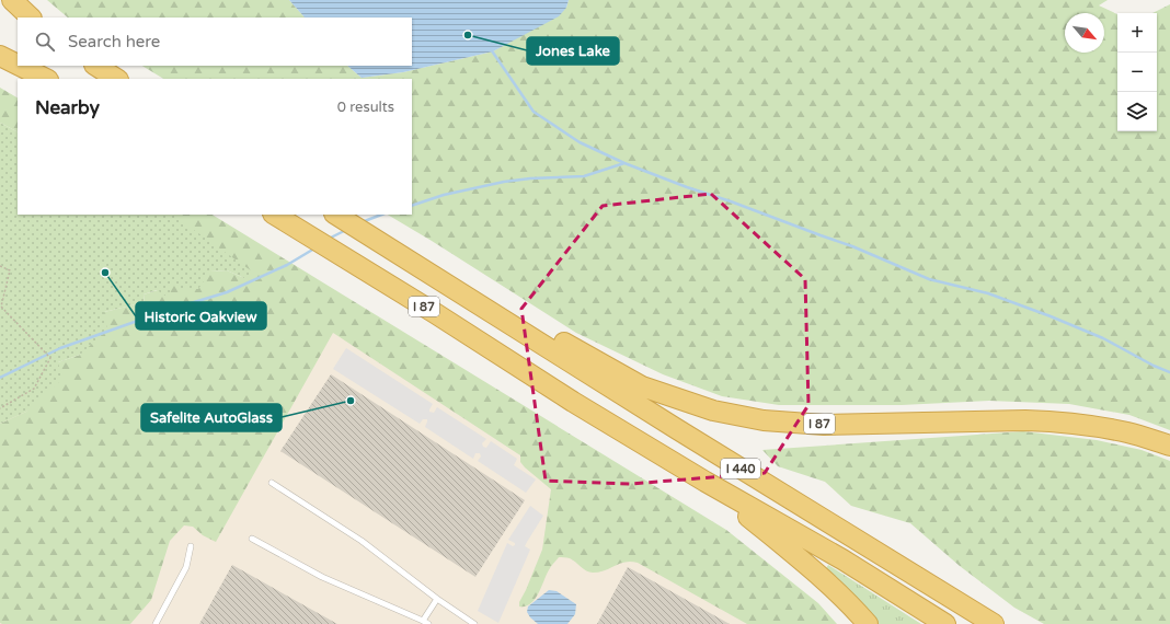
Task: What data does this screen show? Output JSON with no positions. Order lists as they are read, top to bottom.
{
  "streets": {
    "highway": ["I 87", "I 440"]
  },
  "crossings": [
    ["I 87", "I 440"]
  ],
  "places": ["Jones Lake", "Historic Oakview", "Safelite AutoGlass"],
  "north": "bottom right",
  "page": {
    "map_buttons": ["+", "−"],
    "search": "Search here",
    "heading": ["Nearby", "0 results"]
  }
}
